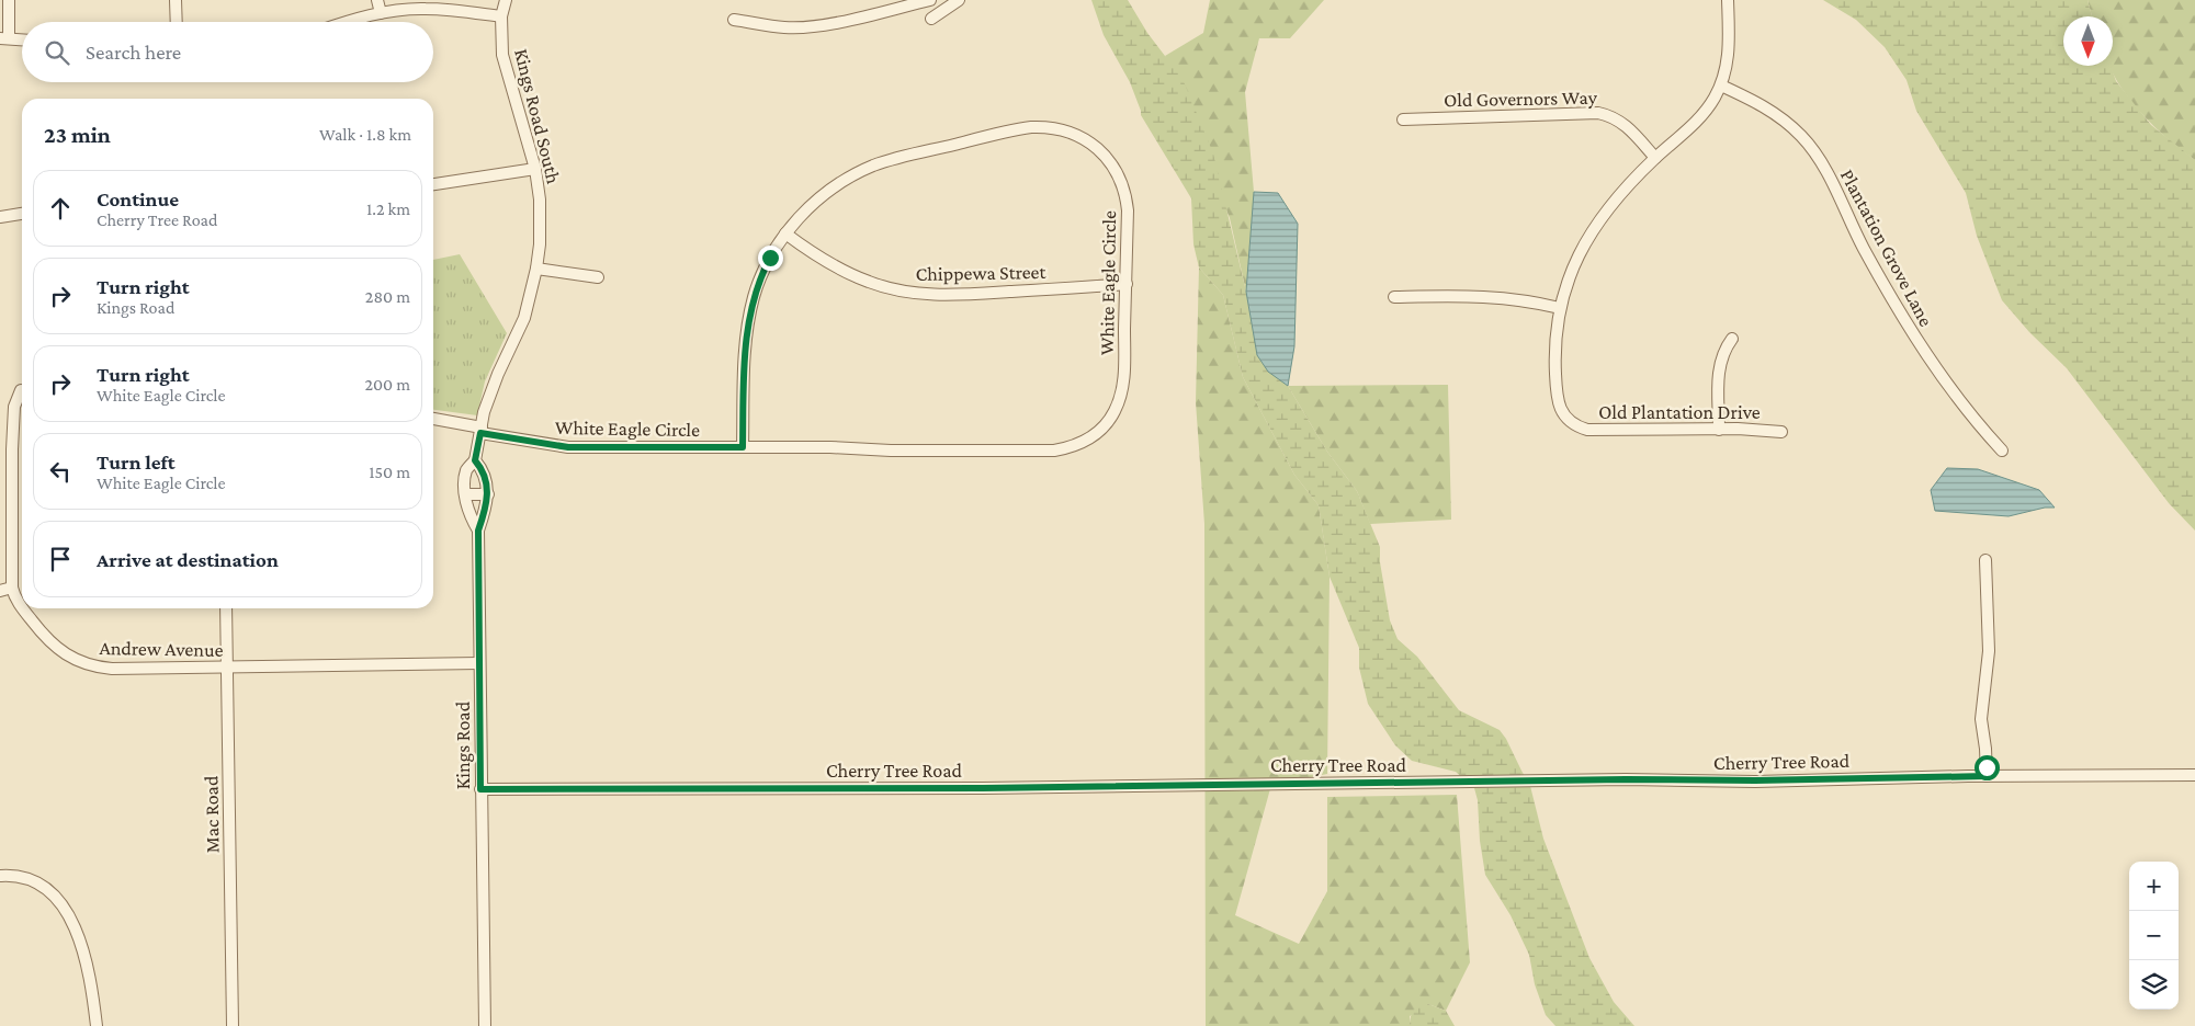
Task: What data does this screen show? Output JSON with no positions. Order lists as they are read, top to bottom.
{
  "streets": {
    "street": [
      "Old Governors Way",
      "Kings Road South",
      "Plantation Grove Lane",
      "Chippewa Street",
      "White Eagle Circle",
      "Old Plantation Drive",
      "Andrew Avenue",
      "Kings Road",
      "Cherry Tree Road",
      "Mac Road"
    ]
  },
  "crossings": [
    ["Old Governors Way", "Old Plantation Drive"],
    ["Kings Road South", "White Eagle Circle"],
    ["Kings Road South", "Kings Road"],
    ["Plantation Grove Lane", "Old Plantation Drive"],
    ["Chippewa Street", "White Eagle Circle"],
    ["White Eagle Circle", "Kings Road"],
    ["Andrew Avenue", "Kings Road"],
    ["Andrew Avenue", "Mac Road"],
    ["Kings Road", "Cherry Tree Road"]
  ],
  "north": "bottom",
  "page": {
    "search": "Search here",
    "heading": ["23 min", "Walk · 1.8 km"],
    "list": [
      ["Continue", "Cherry Tree Road", "1.2 km"],
      ["Turn right", "Kings Road", "280 m"],
      ["Turn right", "White Eagle Circle", "200 m"],
      ["Turn left", "White Eagle Circle", "150 m"],
      "Arrive at destination"
    ],
    "map_buttons": ["+", "−"]
  }
}
